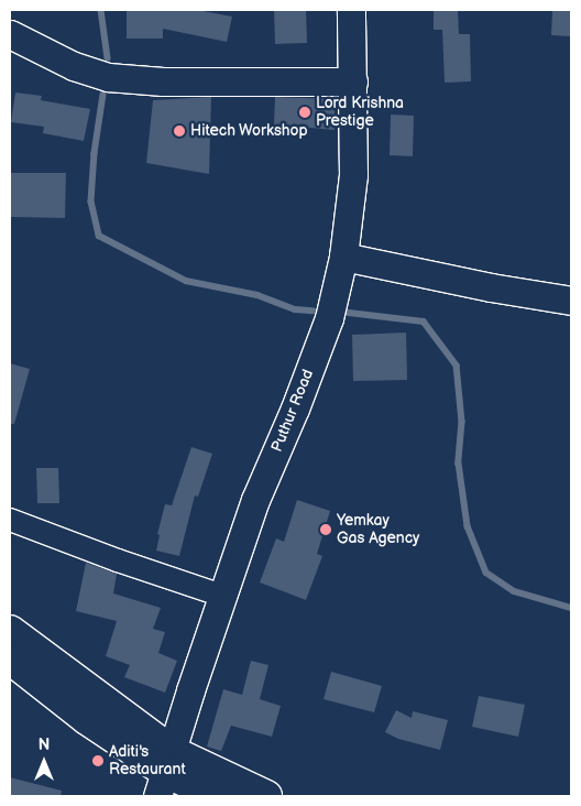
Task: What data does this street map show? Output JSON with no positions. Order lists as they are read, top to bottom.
{
  "streets": {
    "street": ["Puthur Road"]
  },
  "places": [
    "Lord Krishna Prestige",
    "Hitech Workshop",
    "Yemkay Gas Agency",
    "Aditi's Restaurant"
  ],
  "north": "top"
}
